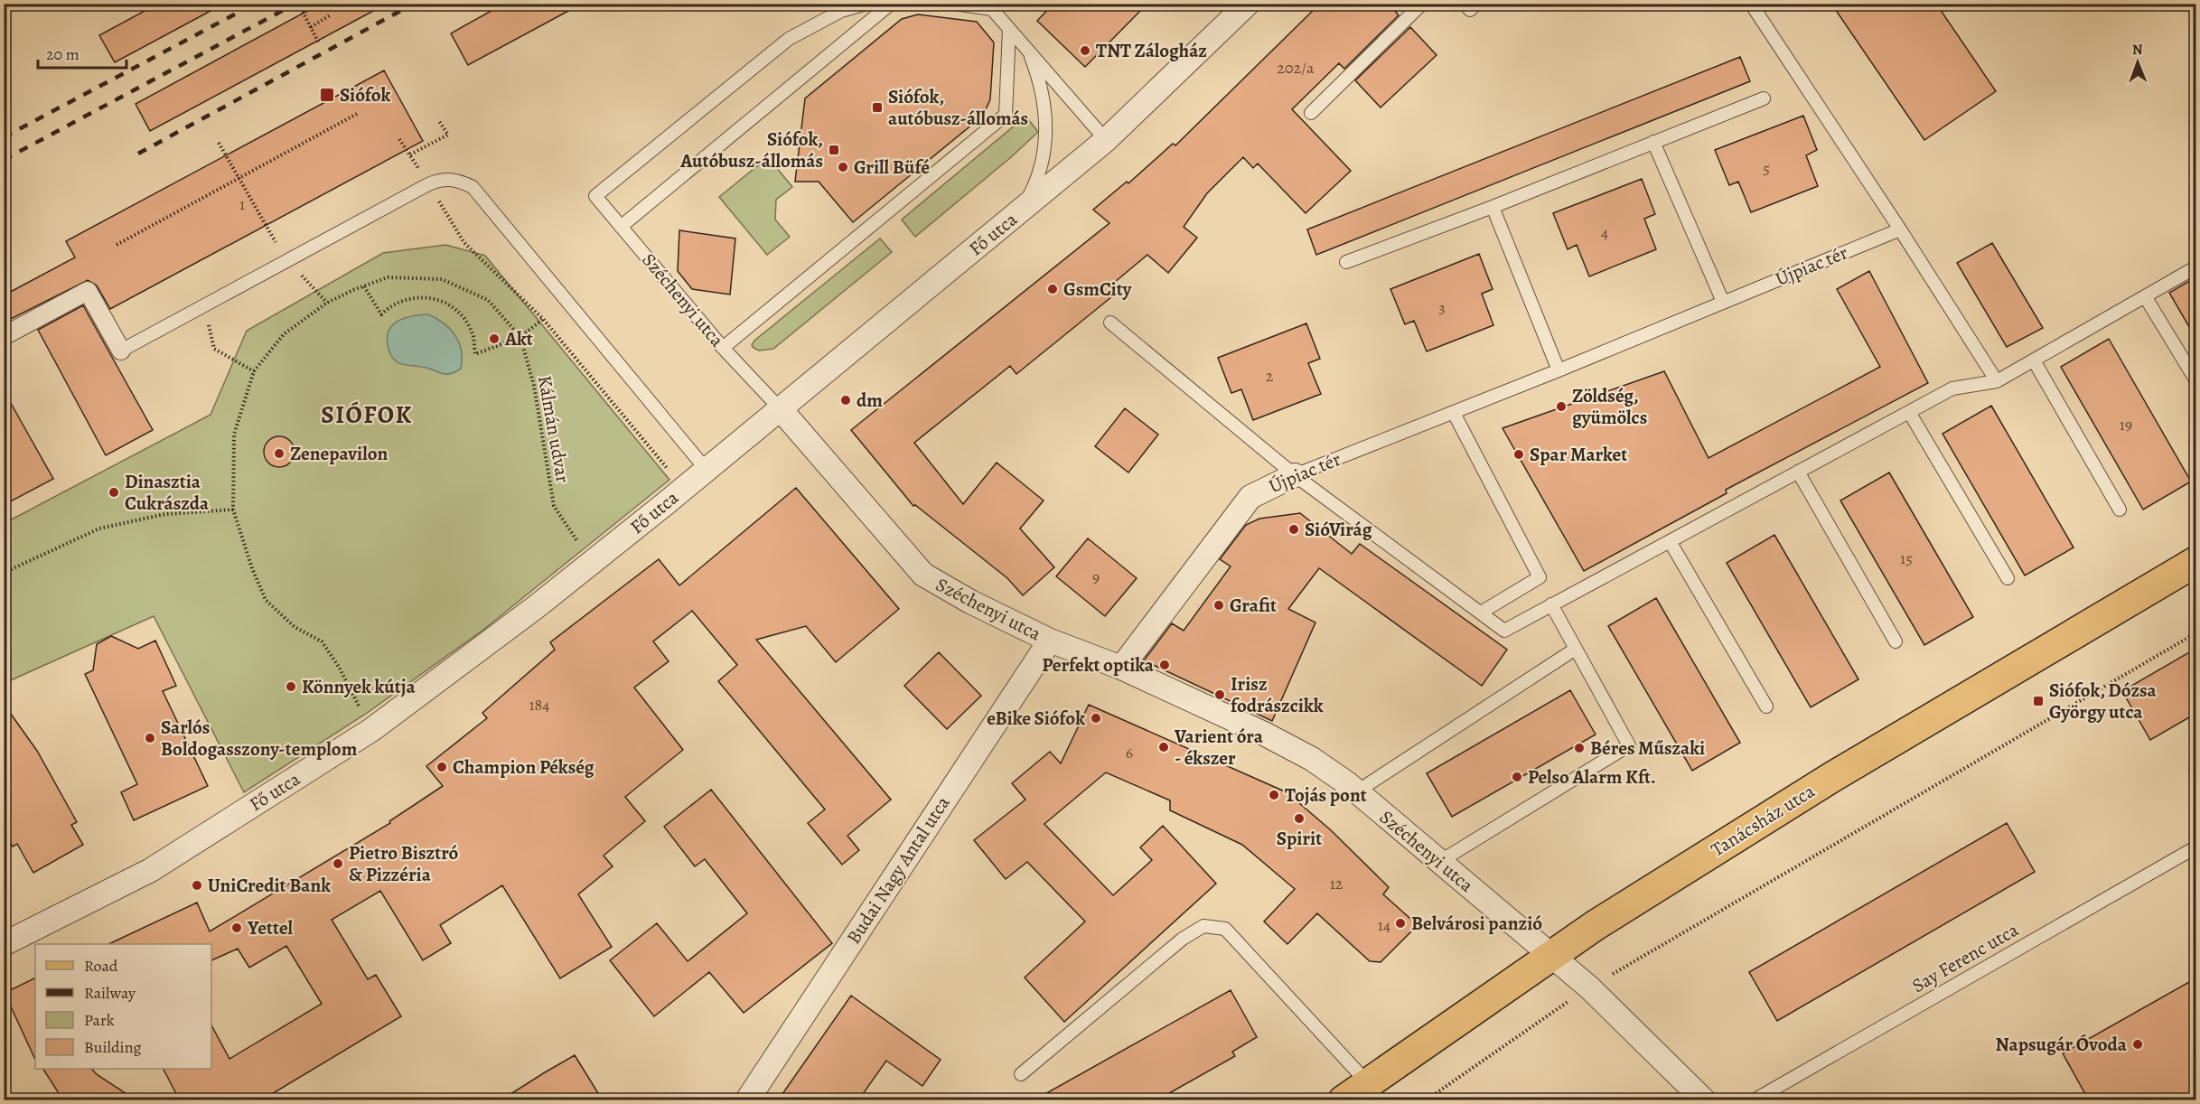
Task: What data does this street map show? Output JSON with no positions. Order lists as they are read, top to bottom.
{
  "streets": {
    "main road": ["Tanácsház utca"],
    "street": [
      "Fő utca",
      "Újpiac tér",
      "Széchenyi utca",
      "Budai Nagy Antal utca"
    ],
    "lane": ["Say Ferenc utca"],
    "path": ["Kálmán udvar"]
  },
  "crossings": [
    ["Fő utca", "Széchenyi utca"],
    ["Fő utca", "Kálmán udvar"],
    ["Újpiac tér", "Széchenyi utca"],
    ["Széchenyi utca", "Tanácsház utca"],
    ["Széchenyi utca", "Budai Nagy Antal utca"]
  ],
  "districts": ["SIÓFOK"],
  "places": {
    "other": [
      "TNT Zálogház",
      "Grill Büfé",
      "GsmCity",
      "Akt",
      "dm",
      "Zöldség, gyümölcs",
      "Zenepavilon",
      "Spar Market",
      "Dinasztia Cukrászda",
      "SióVirág",
      "Grafit",
      "Perfekt optika",
      "Könnyek kútja",
      "Irisz fodrászcikk",
      "eBike Siófok",
      "Sarlós Boldogasszony-templom",
      "Varient óra - ékszer",
      "Béres Műszaki",
      "Champion Pékség",
      "Pelso Alarm Kft.",
      "Tojás pont",
      "Spirit",
      "Pietro Bisztró & Pizzéria",
      "UniCredit Bank",
      "Belvárosi panzió",
      "Yettel",
      "Napsugár Óvoda"
    ],
    "transit": [
      "Siófok",
      "Siófok, autóbusz-állomás",
      "Siófok, Autóbusz-állomás",
      "Siófok, Dózsa György utca"
    ]
  },
  "house_numbers": [
    "202/a",
    "5",
    "1",
    "4",
    "3",
    "2",
    "19",
    "15",
    "9",
    "184",
    "6",
    "12",
    "14"
  ],
  "legend": [
    "Road",
    "Railway",
    "Park",
    "Building"
  ],
  "scale_bar": "20 m",
  "north": "top"
}
